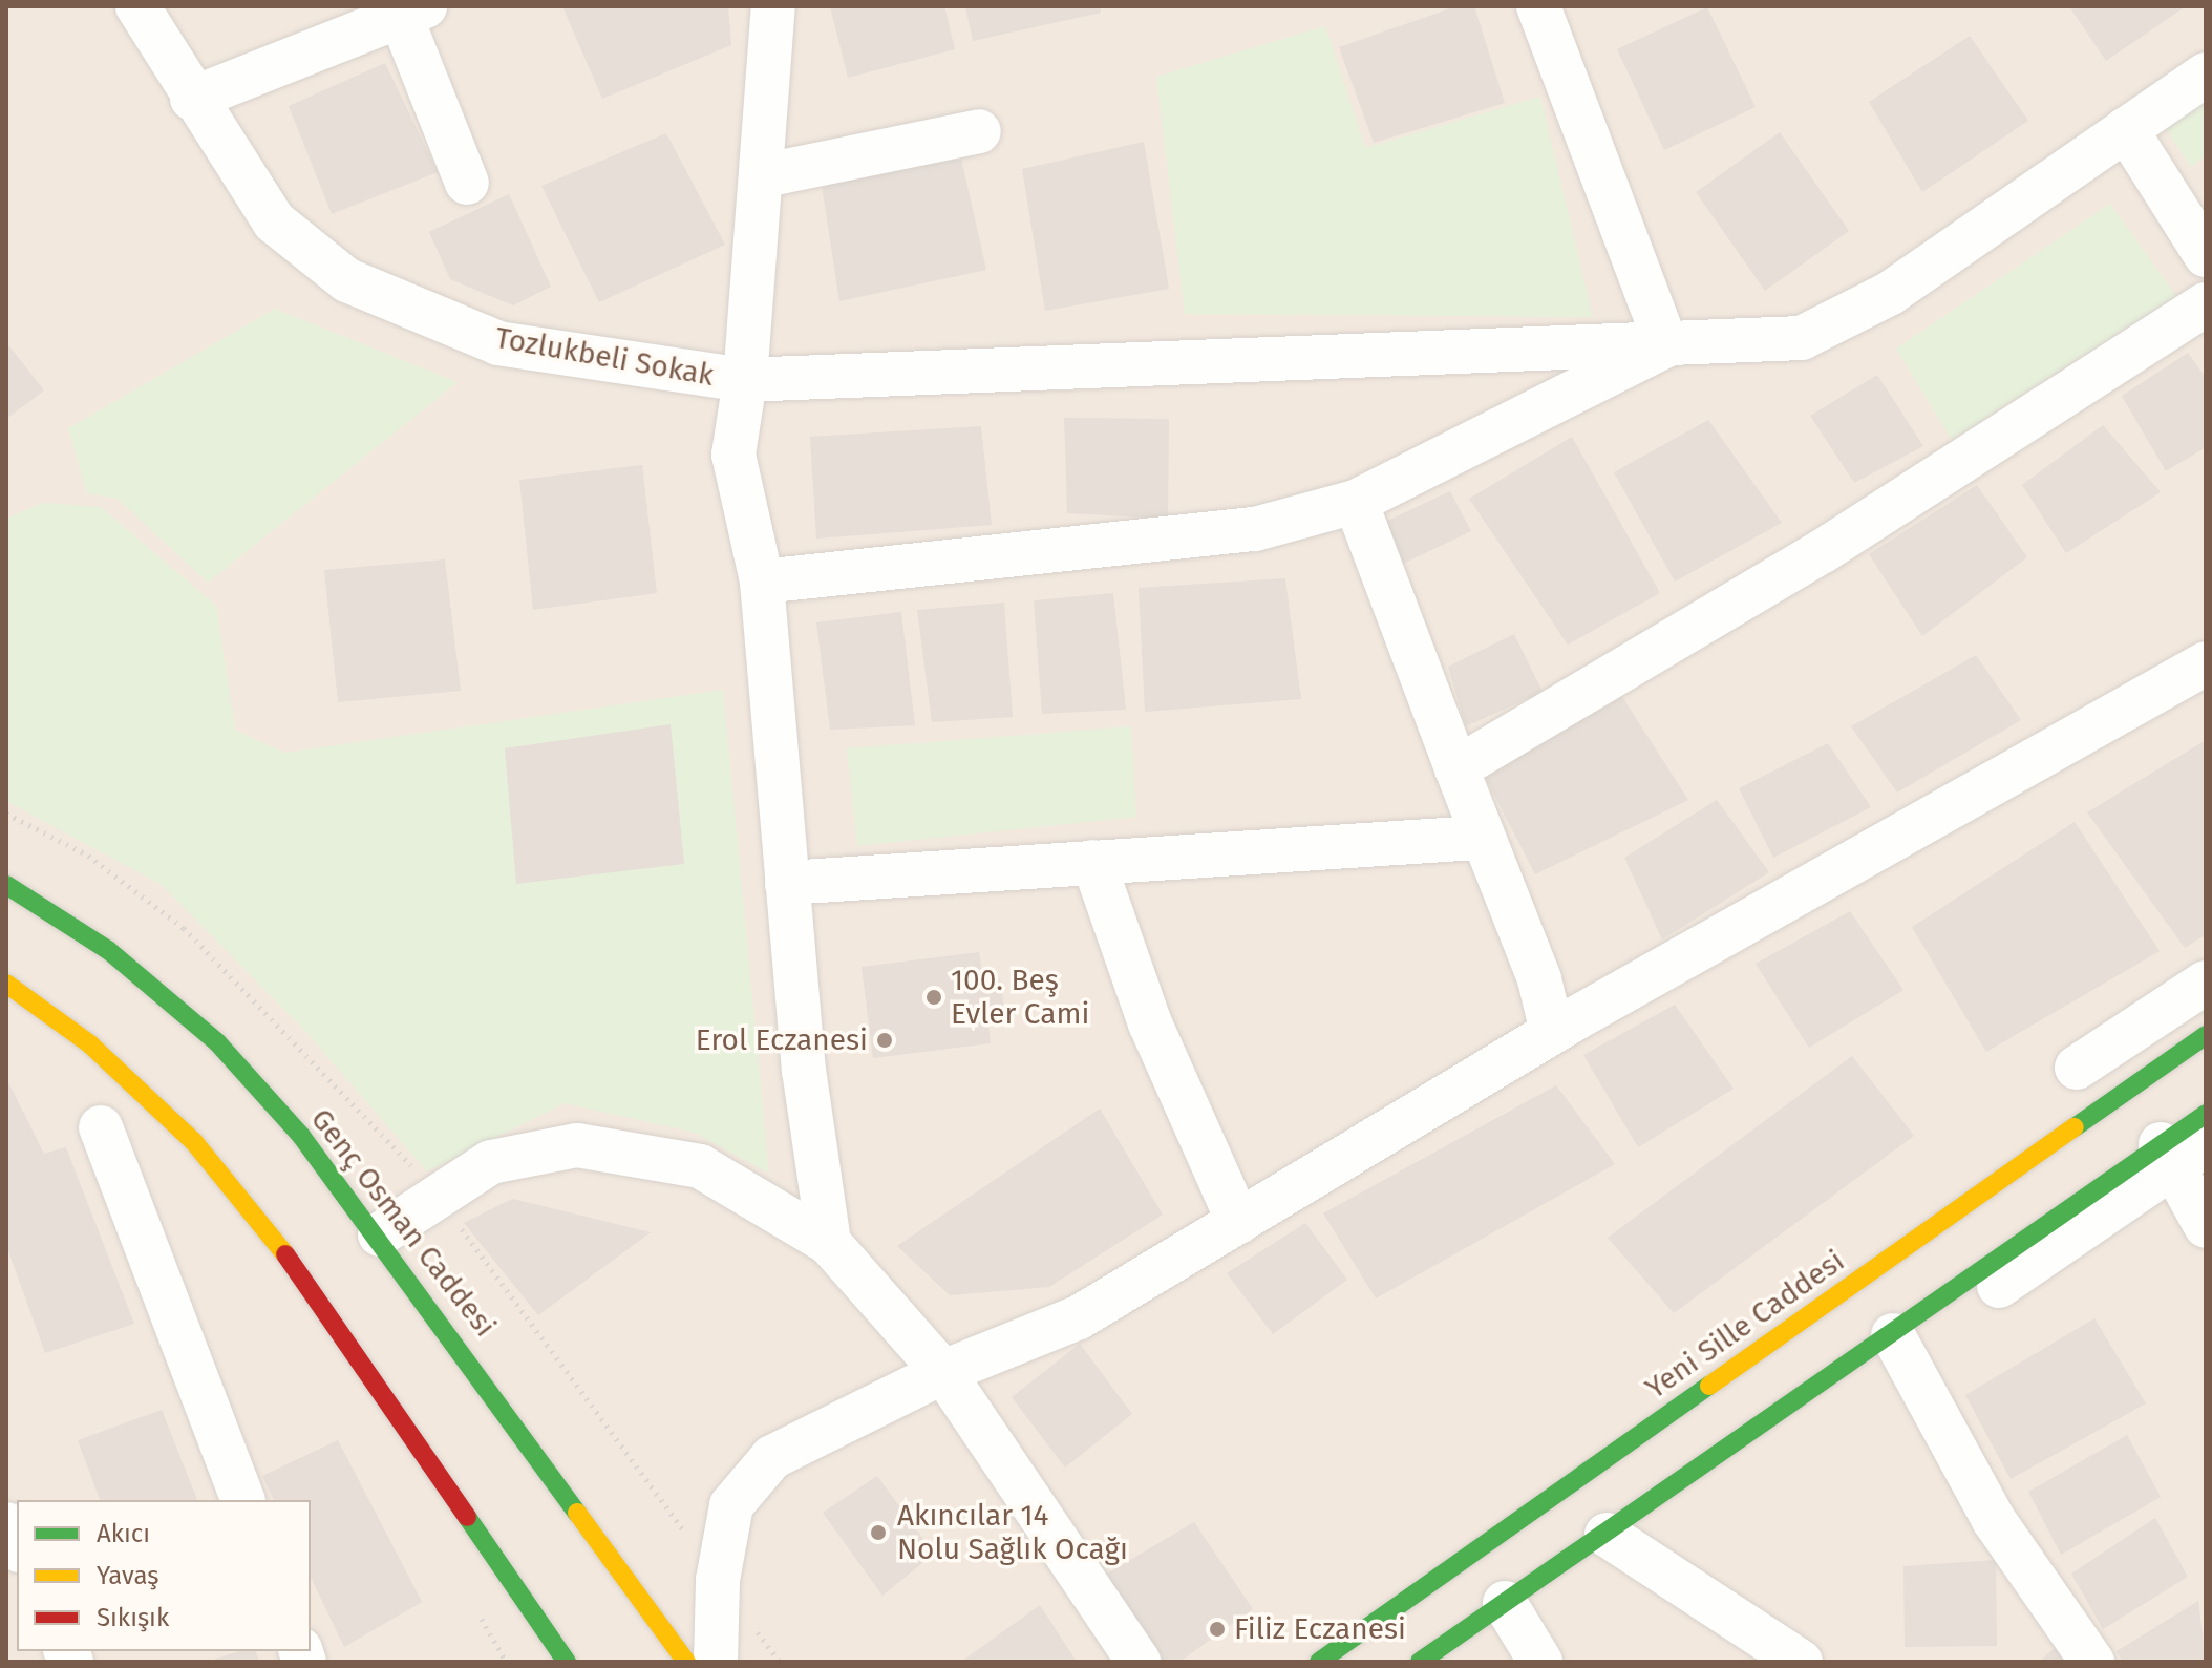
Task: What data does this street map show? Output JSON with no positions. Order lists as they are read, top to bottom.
{
  "streets": {
    "main road": ["Genç Osman Caddesi", "Yeni Sille Caddesi"],
    "street": ["Tozlukbeli Sokak"]
  },
  "places": [
    "100. Beş Evler Cami",
    "Erol Eczanesi",
    "Akıncılar 14 Nolu Sağlık Ocağı",
    "Filiz Eczanesi"
  ],
  "legend": ["Akıcı", "Yavaş", "Sıkışık"]
}
